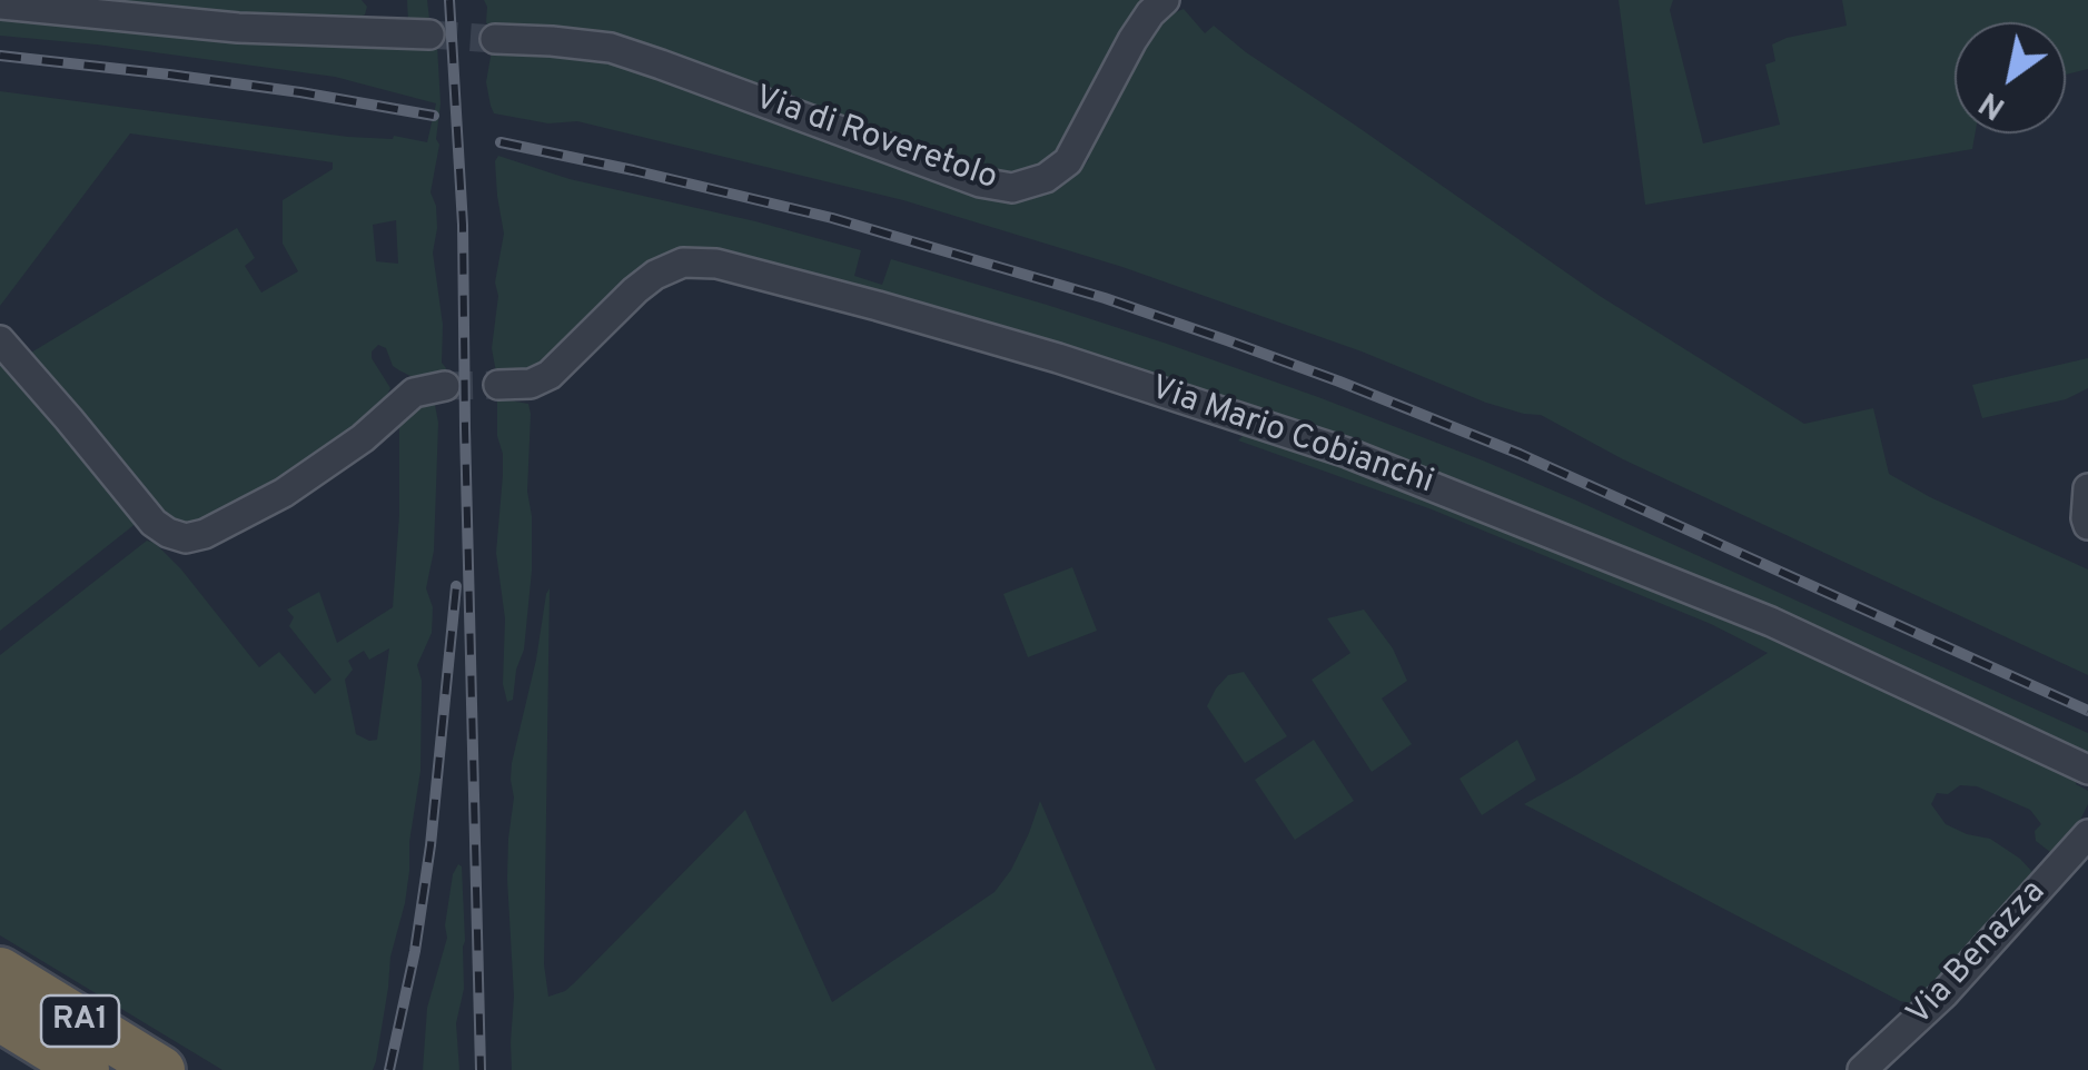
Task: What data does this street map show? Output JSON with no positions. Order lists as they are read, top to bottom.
{
  "streets": {
    "highway": ["RA1"],
    "street": ["Via di Roveretolo", "Via Mario Cobianchi", "Via Benazza"]
  },
  "north": "bottom left"
}
